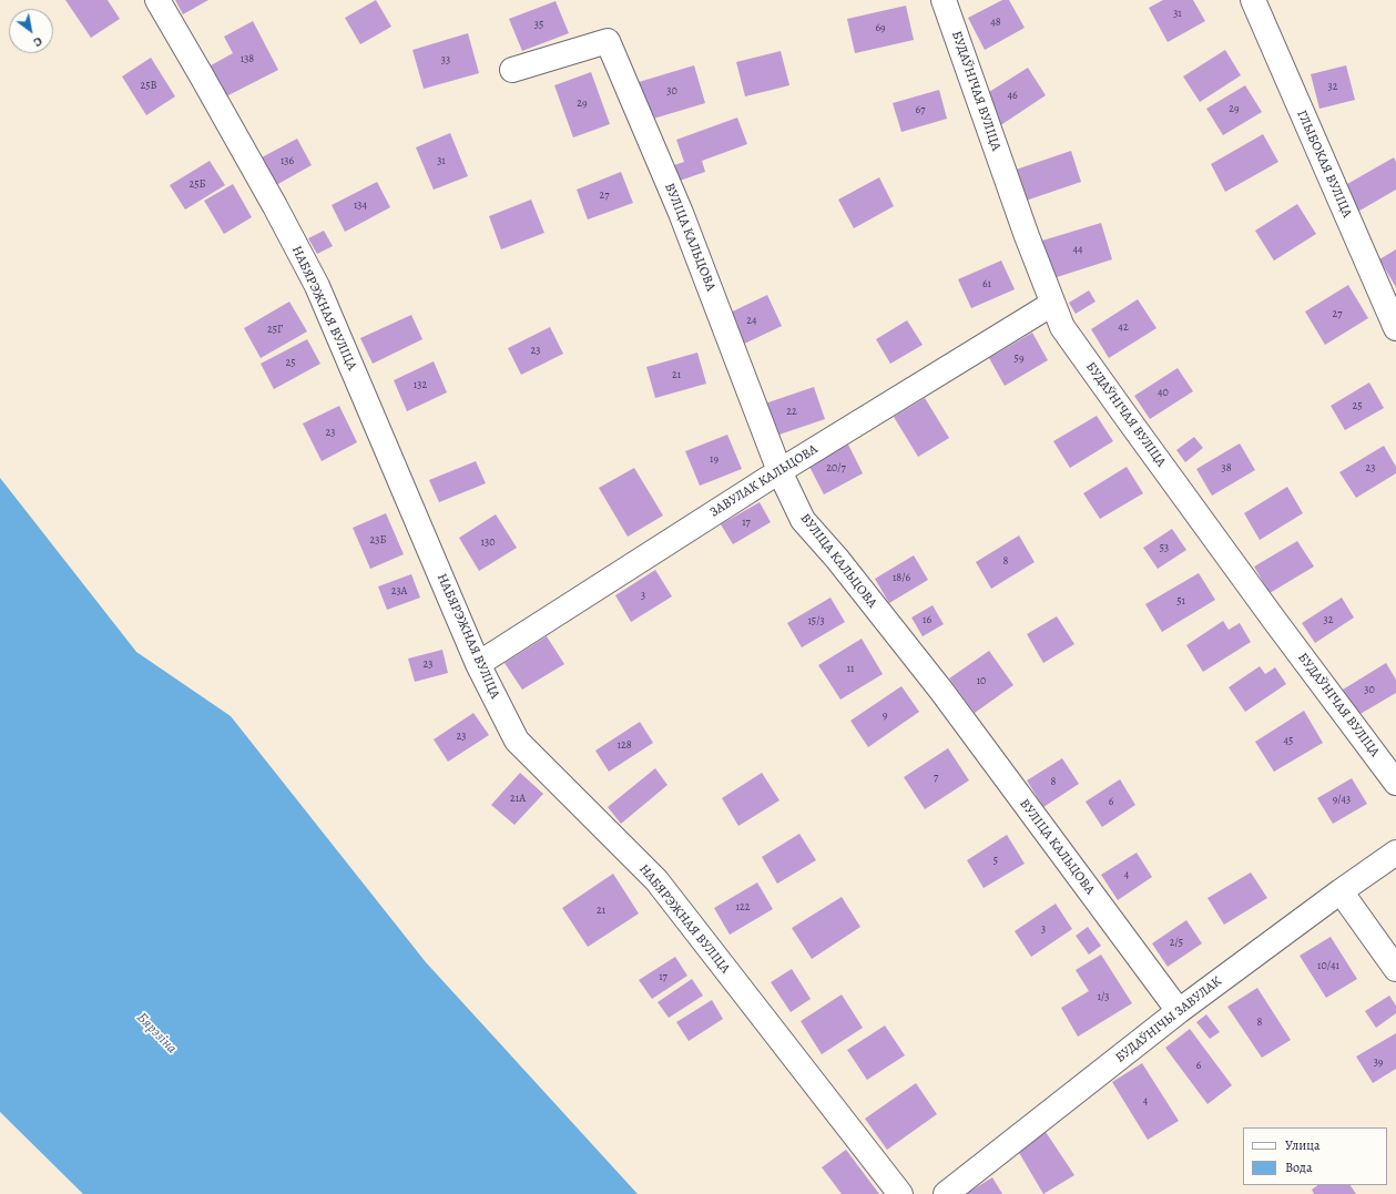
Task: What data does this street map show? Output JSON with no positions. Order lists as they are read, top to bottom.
{
  "streets": {
    "street": [
      "БУДАЎНІЧАЯ ВУЛІЦА",
      "ГЛЫБОКАЯ ВУЛІЦА",
      "ВУЛІЦА КАЛЬЦОВА",
      "НАБЯРЭЖНАЯ ВУЛІЦА",
      "ЗАВУЛАК КАЛЬЦОВА",
      "БУДАЎНІЧЫ ЗАВУЛАК"
    ]
  },
  "crossings": [
    ["БУДАЎНІЧАЯ ВУЛІЦА", "ЗАВУЛАК КАЛЬЦОВА"],
    ["ВУЛІЦА КАЛЬЦОВА", "ЗАВУЛАК КАЛЬЦОВА"],
    ["ВУЛІЦА КАЛЬЦОВА", "БУДАЎНІЧЫ ЗАВУЛАК"],
    ["НАБЯРЭЖНАЯ ВУЛІЦА", "ЗАВУЛАК КАЛЬЦОВА"]
  ],
  "water": ["Бярэзіна"],
  "house_numbers": [
    "31",
    "48",
    "35",
    "69",
    "138",
    "33",
    "25В",
    "32",
    "30",
    "46",
    "29",
    "29",
    "67",
    "136",
    "31",
    "25Б",
    "27",
    "134",
    "44",
    "61",
    "27",
    "24",
    "42",
    "25Г",
    "23",
    "59",
    "25",
    "21",
    "132",
    "40",
    "25",
    "22",
    "23",
    "19",
    "20/7",
    "38",
    "23",
    "17",
    "23Б",
    "130",
    "53",
    "8",
    "18/6",
    "23А",
    "3",
    "51",
    "16",
    "32",
    "15/3",
    "23",
    "11",
    "10",
    "30",
    "9",
    "23",
    "45",
    "128",
    "7",
    "8",
    "21А",
    "9/43",
    "6",
    "5",
    "4",
    "122",
    "21",
    "3",
    "2/5",
    "10/41",
    "17",
    "1/3",
    "8",
    "39",
    "6",
    "4"
  ],
  "legend": ["Улица", "Вода"],
  "north": "bottom right"
}
